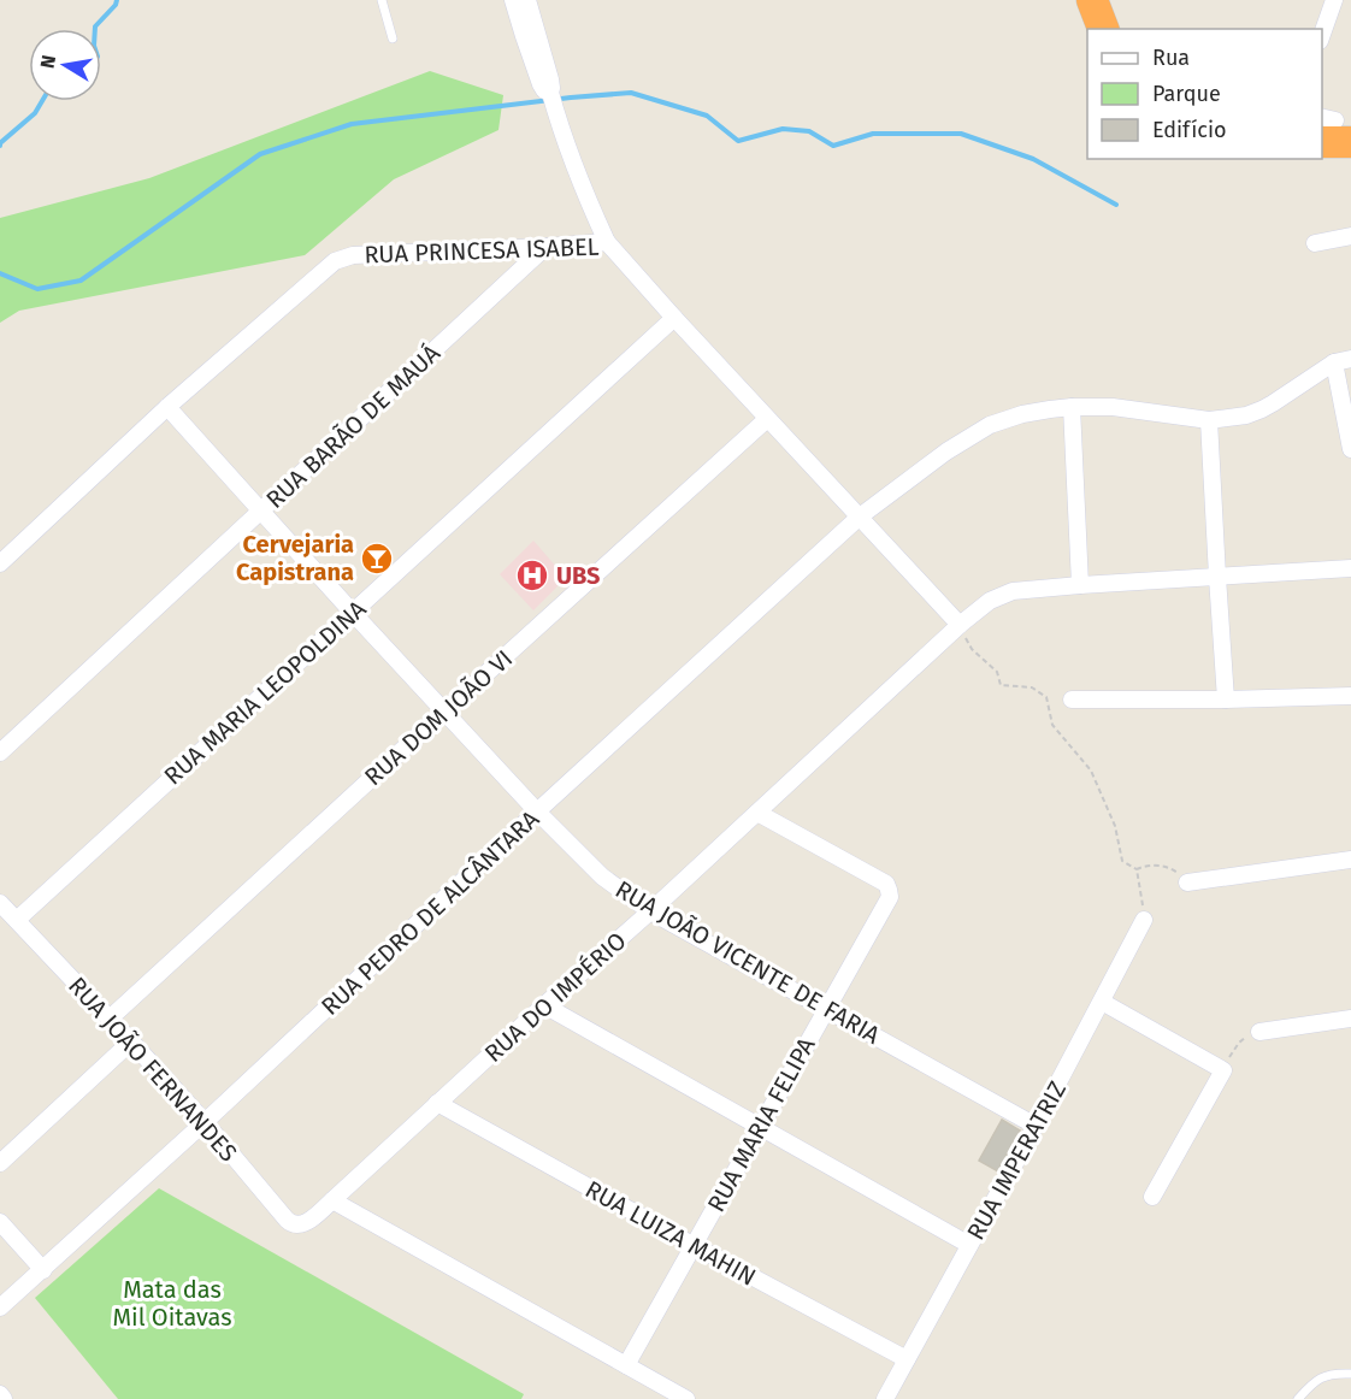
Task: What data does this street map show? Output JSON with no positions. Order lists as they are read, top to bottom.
{
  "streets": {
    "street": [
      "RUA PRINCESA ISABEL",
      "RUA BARÃO DE MAUÁ",
      "RUA MARIA LEOPOLDINA",
      "RUA DOM JOÃO VI",
      "RUA PEDRO DE ALCÂNTARA",
      "RUA JOÃO VICENTE DE FARIA",
      "RUA DO IMPÉRIO",
      "RUA JOÃO FERNANDES",
      "RUA MARIA FELIPA",
      "RUA IMPERATRIZ",
      "RUA LUIZA MAHIN"
    ]
  },
  "crossings": [
    ["RUA PRINCESA ISABEL", "RUA BARÃO DE MAUÁ"],
    ["RUA PRINCESA ISABEL", "RUA MARIA LEOPOLDINA"],
    ["RUA PRINCESA ISABEL", "RUA DOM JOÃO VI"],
    ["RUA PRINCESA ISABEL", "RUA PEDRO DE ALCÂNTARA"],
    ["RUA PRINCESA ISABEL", "RUA JOÃO VICENTE DE FARIA"],
    ["RUA PRINCESA ISABEL", "RUA DO IMPÉRIO"],
    ["RUA BARÃO DE MAUÁ", "RUA JOÃO VICENTE DE FARIA"],
    ["RUA MARIA LEOPOLDINA", "RUA JOÃO VICENTE DE FARIA"],
    ["RUA MARIA LEOPOLDINA", "RUA JOÃO FERNANDES"],
    ["RUA DOM JOÃO VI", "RUA JOÃO VICENTE DE FARIA"],
    ["RUA DOM JOÃO VI", "RUA JOÃO FERNANDES"],
    ["RUA PEDRO DE ALCÂNTARA", "RUA JOÃO VICENTE DE FARIA"],
    ["RUA PEDRO DE ALCÂNTARA", "RUA JOÃO FERNANDES"],
    ["RUA JOÃO VICENTE DE FARIA", "RUA DO IMPÉRIO"],
    ["RUA JOÃO VICENTE DE FARIA", "RUA MARIA FELIPA"],
    ["RUA JOÃO VICENTE DE FARIA", "RUA IMPERATRIZ"],
    ["RUA DO IMPÉRIO", "RUA JOÃO FERNANDES"],
    ["RUA DO IMPÉRIO", "RUA MARIA FELIPA"],
    ["RUA DO IMPÉRIO", "RUA LUIZA MAHIN"],
    ["RUA MARIA FELIPA", "RUA LUIZA MAHIN"],
    ["RUA IMPERATRIZ", "RUA LUIZA MAHIN"]
  ],
  "parks": ["Mata das Mil Oitavas"],
  "places": {
    "bar": ["Cervejaria Capistrana"],
    "hospital": ["UBS"]
  },
  "legend": ["Rua", "Parque", "Edifício"],
  "north": "left"
}
